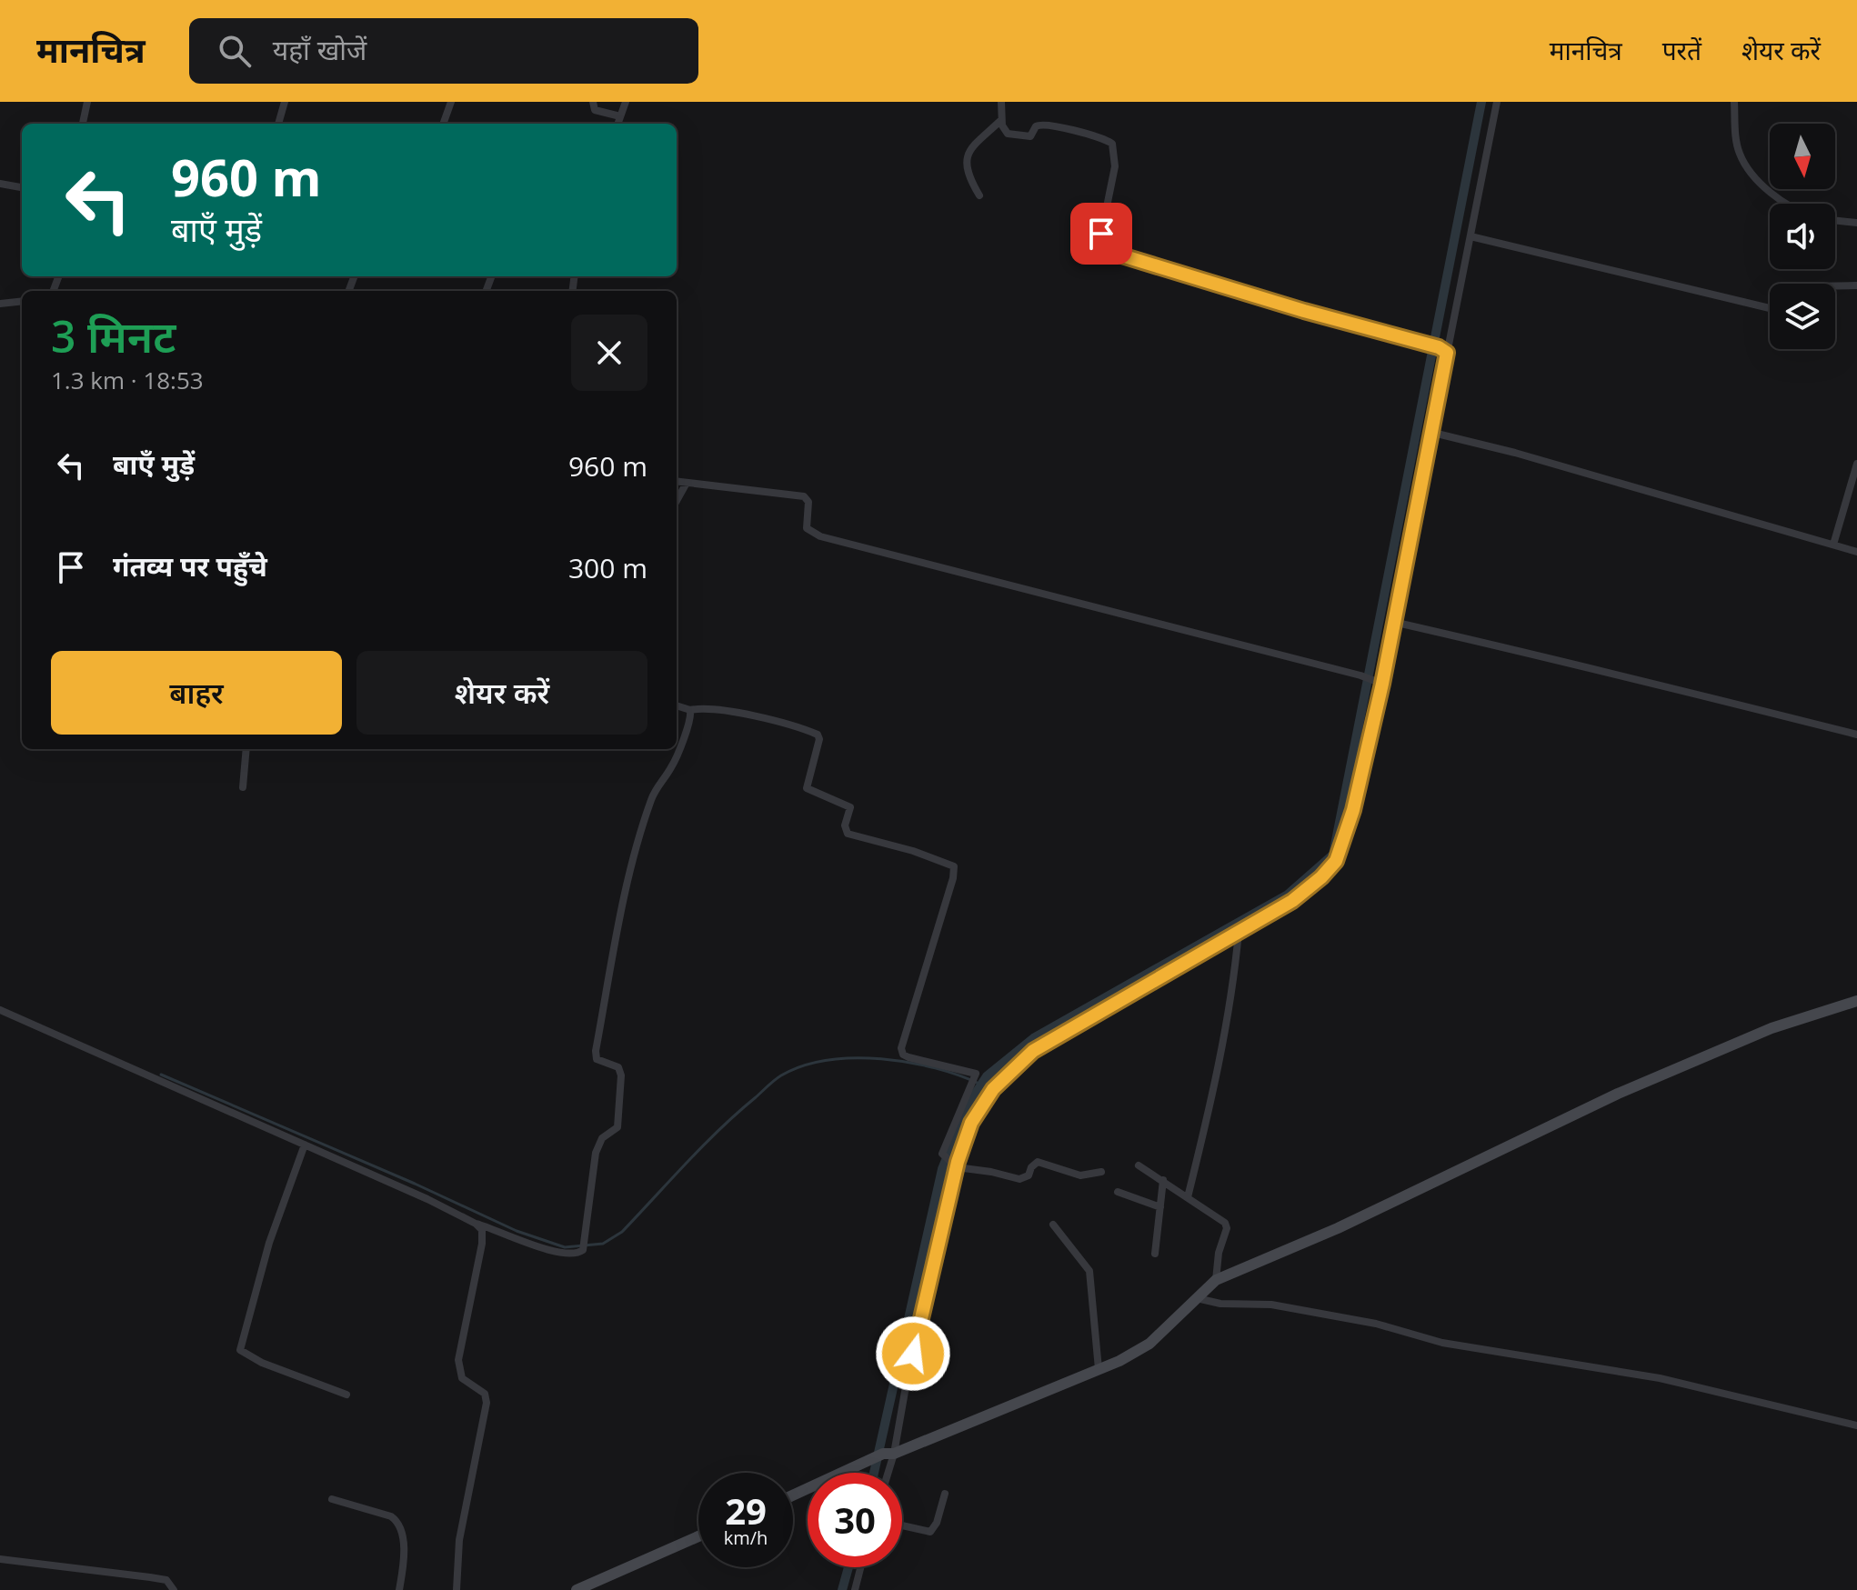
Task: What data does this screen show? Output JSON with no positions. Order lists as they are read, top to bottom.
{
  "north": "bottom",
  "page": {
    "header": "मानचित्र",
    "search": "यहाँ खोजें",
    "nav": ["मानचित्र", "परतें", "शेयर करें"],
    "turn": ["960 m", "बाएँ मुड़ें"],
    "heading": ["3 मिनट", "1.3 km · 18:53"],
    "list": [
      {
        "name": "बाएँ मुड़ें",
        "value": "960 m"
      },
      {
        "name": "गंतव्य पर पहुँचे",
        "value": "300 m"
      }
    ],
    "buttons": ["बाहर", "शेयर करें"],
    "speed": "29 km/h",
    "limit": "30"
  }
}
